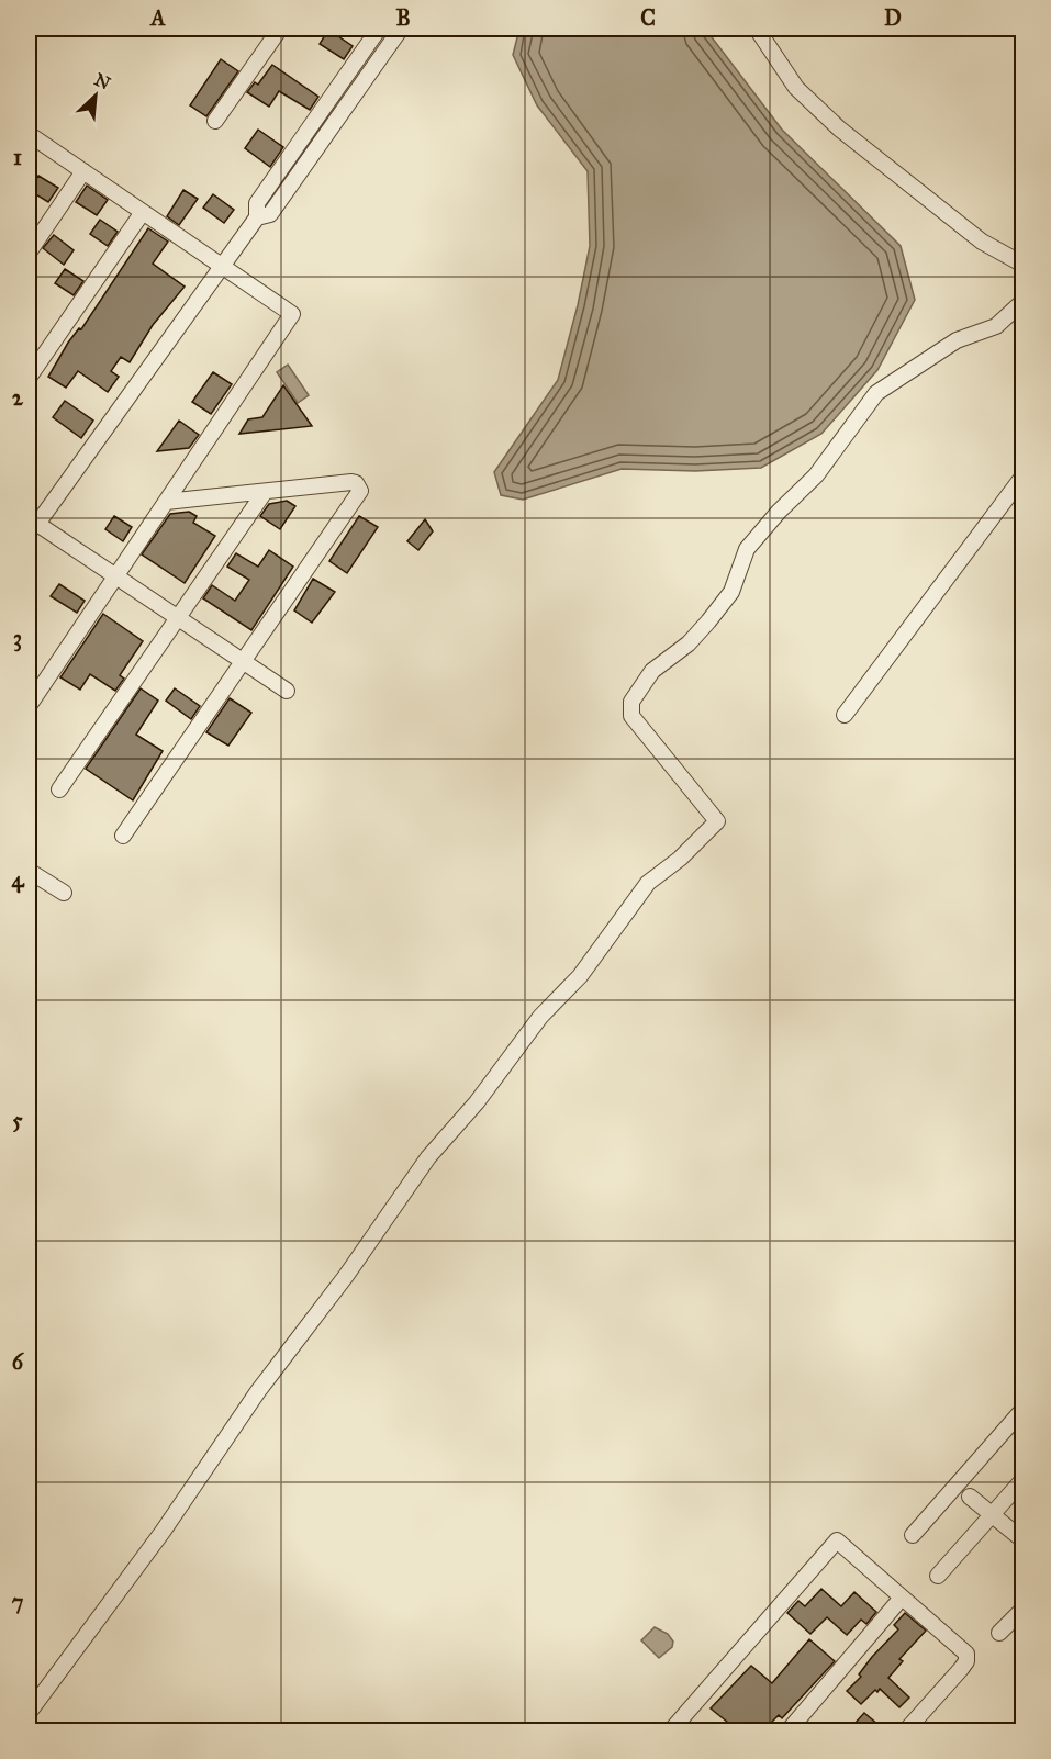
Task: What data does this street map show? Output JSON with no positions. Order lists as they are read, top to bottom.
{
  "north": "top right",
  "grid": {
    "columns": [
      "A",
      "B",
      "C",
      "D"
    ],
    "rows": [
      "1",
      "2",
      "3",
      "4",
      "5",
      "6",
      "7"
    ]
  }
}
